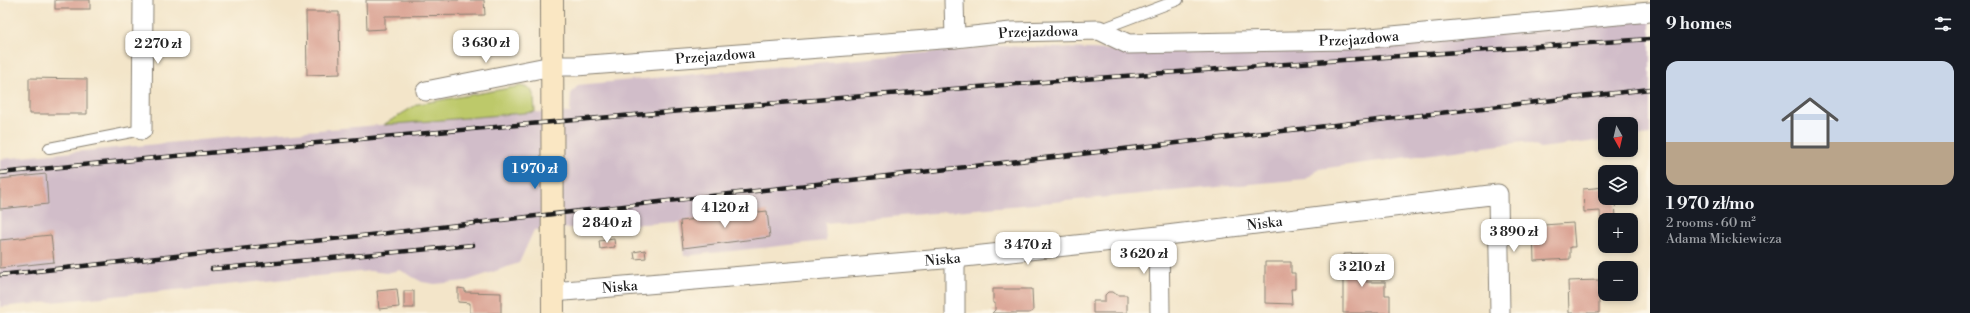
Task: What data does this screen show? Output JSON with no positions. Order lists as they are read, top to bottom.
{
  "streets": {
    "street": ["Przejazdowa", "Niska"]
  },
  "north": "bottom",
  "page": {
    "heading": "9 homes",
    "price": [
      "3 630 zł",
      "2 270 zł",
      "1 970 zł",
      "4 120 zł",
      "2 840 zł",
      "3 890 zł",
      "3 470 zł",
      "3 620 zł",
      "3 210 zł"
    ],
    "list": [
      {
        "name": "1 970 zł/mo",
        "note": "2 rooms · 60 m² · Adama Mickiewicza"
      }
    ],
    "map_buttons": ["+", "−"]
  }
}
